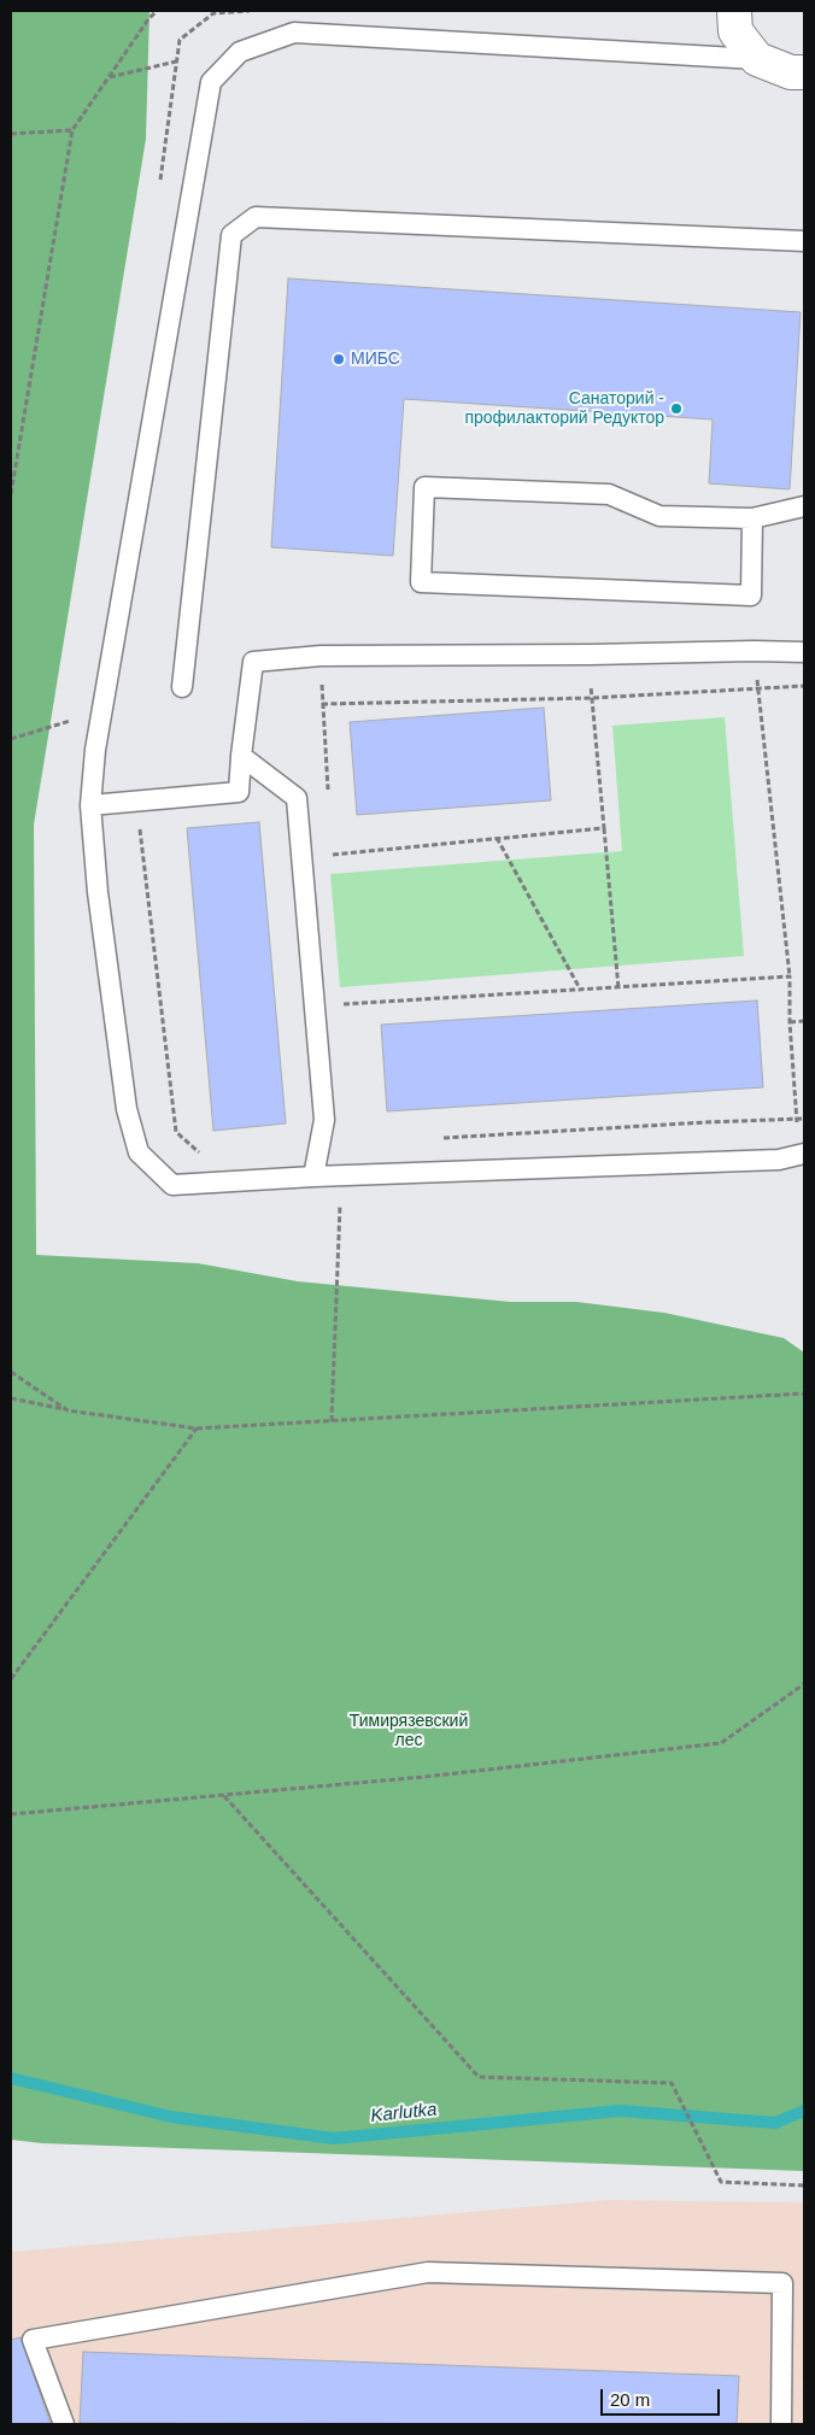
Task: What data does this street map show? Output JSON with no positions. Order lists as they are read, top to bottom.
{
  "water": ["Karlutka"],
  "parks": ["Тимирязевский лес"],
  "places": ["МИБС", "Санаторий - профилакторий Редуктор"],
  "scale_bar": "20 m"
}
